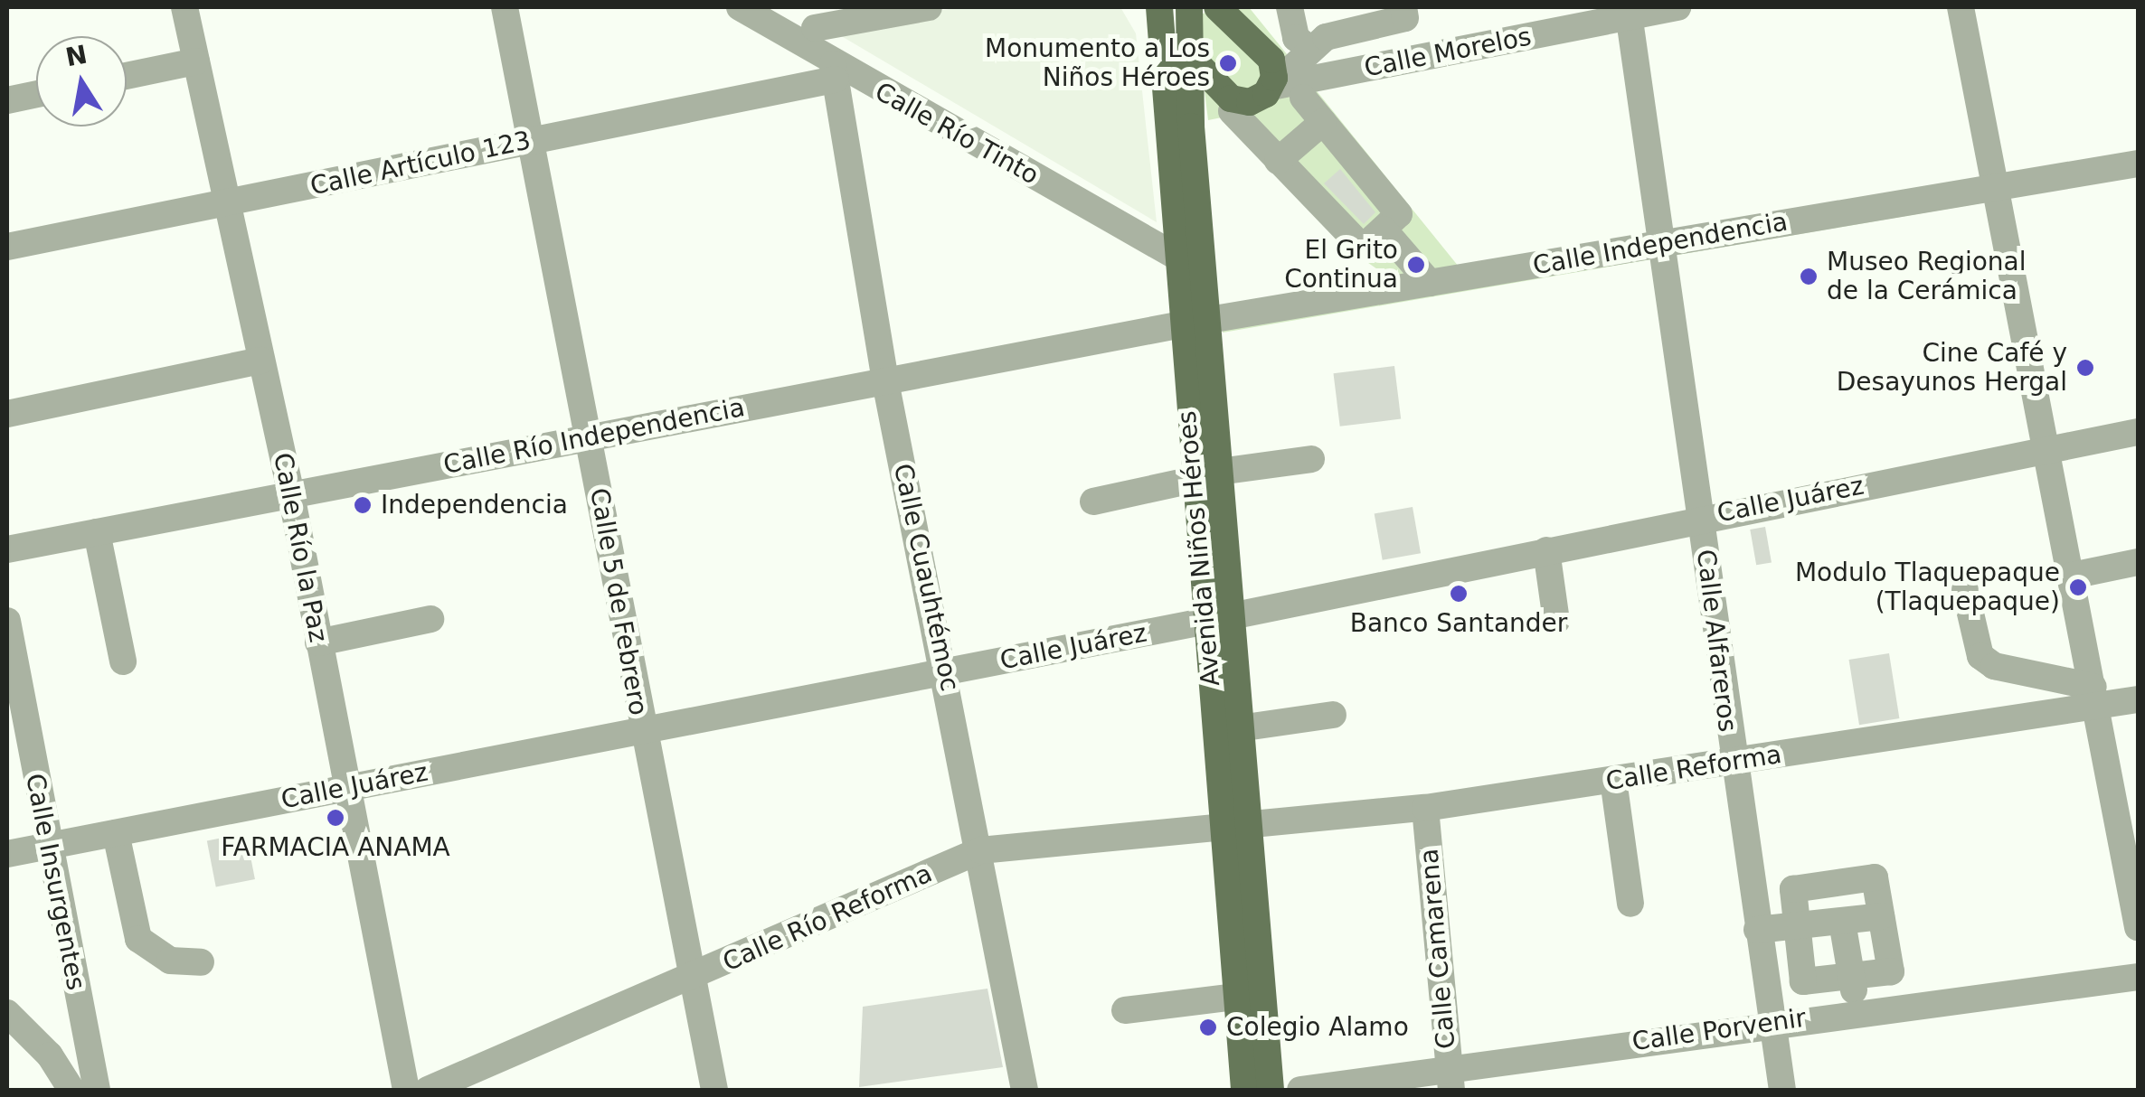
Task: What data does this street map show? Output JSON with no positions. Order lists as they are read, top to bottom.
{
  "streets": {
    "main road": ["Avenida Niños Héroes"],
    "street": [
      "Calle Morelos",
      "Calle Río Tinto",
      "Calle Artículo 123",
      "Calle Independencia",
      "Calle Río Independencia",
      "Calle Juárez",
      "Calle Río la Paz",
      "Calle Cuauhtémoc",
      "Calle 5 de Febrero",
      "Calle Alfareros",
      "Calle Reforma",
      "Calle Insurgentes",
      "Calle Río Reforma",
      "Calle Camarena",
      "Calle Porvenir"
    ]
  },
  "crossings": [
    ["Calle Morelos", "Calle Alfareros"],
    ["Calle Río Tinto", "Calle Artículo 123"],
    ["Calle Río Tinto", "Avenida Niños Héroes"],
    ["Calle Río Tinto", "Calle Cuauhtémoc"],
    ["Calle Artículo 123", "Calle Río la Paz"],
    ["Calle Artículo 123", "Calle Cuauhtémoc"],
    ["Calle Artículo 123", "Calle 5 de Febrero"],
    ["Calle Independencia", "Calle Río Independencia"],
    ["Calle Independencia", "Avenida Niños Héroes"],
    ["Calle Independencia", "Calle Alfareros"],
    ["Calle Río Independencia", "Calle Río la Paz"],
    ["Calle Río Independencia", "Avenida Niños Héroes"],
    ["Calle Río Independencia", "Calle Cuauhtémoc"],
    ["Calle Río Independencia", "Calle 5 de Febrero"],
    ["Calle Juárez", "Calle Río la Paz"],
    ["Calle Juárez", "Avenida Niños Héroes"],
    ["Calle Juárez", "Calle Cuauhtémoc"],
    ["Calle Juárez", "Calle 5 de Febrero"],
    ["Calle Juárez", "Calle Alfareros"],
    ["Calle Juárez", "Calle Insurgentes"],
    ["Avenida Niños Héroes", "Calle Reforma"],
    ["Avenida Niños Héroes", "Calle Río Reforma"],
    ["Calle Cuauhtémoc", "Calle Río Reforma"],
    ["Calle 5 de Febrero", "Calle Río Reforma"],
    ["Calle Alfareros", "Calle Reforma"],
    ["Calle Alfareros", "Calle Porvenir"],
    ["Calle Reforma", "Calle Río Reforma"],
    ["Calle Reforma", "Calle Camarena"],
    ["Calle Camarena", "Calle Porvenir"]
  ],
  "places": [
    "Monumento a Los Niños Héroes",
    "El Grito Continua",
    "Museo Regional de la Cerámica",
    "Cine Café y Desayunos Hergal",
    "Independencia",
    "Modulo Tlaquepaque (Tlaquepaque)",
    "Banco Santander",
    "FARMACIA ANAMA",
    "Colegio Alamo"
  ],
  "north": "top"
}
